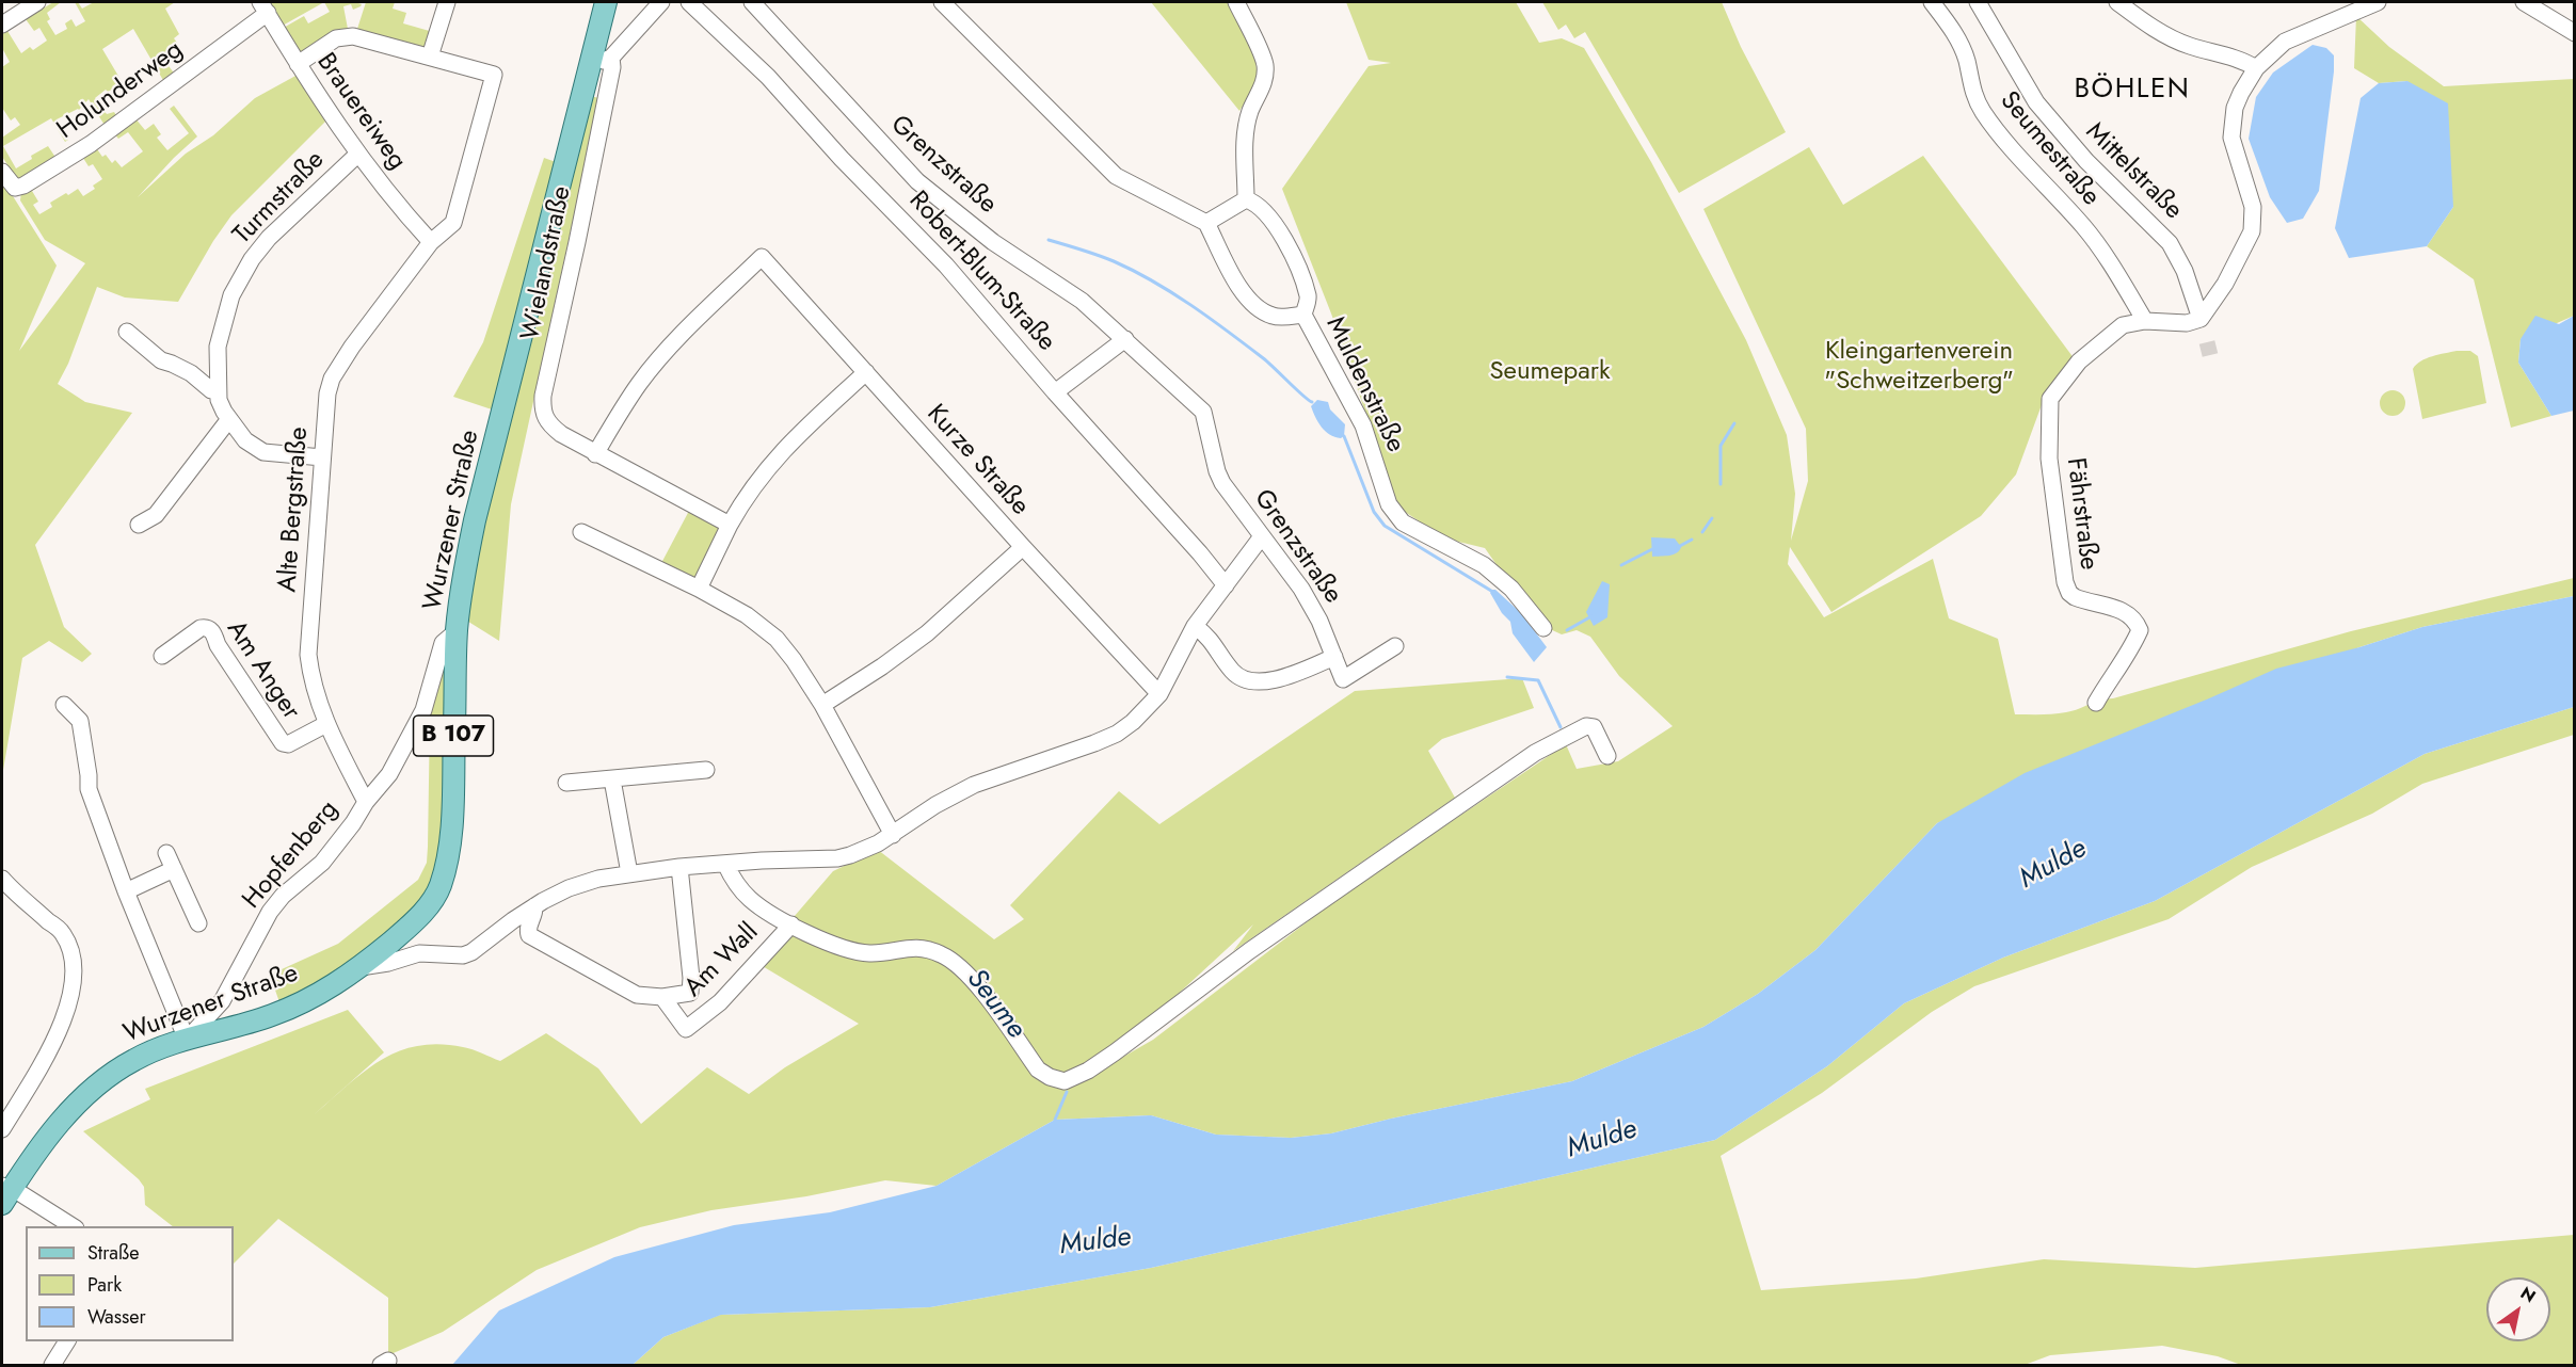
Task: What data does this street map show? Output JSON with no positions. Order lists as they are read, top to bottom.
{
  "streets": {
    "main road": ["Wurzener Straße", "B 107"],
    "street": [
      "Holunderweg",
      "Brauereiweg",
      "Seumestraße",
      "Grenzstraße",
      "Mittelstraße",
      "Turmstraße",
      "Wielandstraße",
      "Robert-Blum-Straße",
      "Muldenstraße",
      "Kurze Straße",
      "Alte Bergstraße",
      "Fährstraße",
      "Am Anger",
      "Hopfenberg",
      "Am Wall"
    ]
  },
  "crossings": [
    ["Holunderweg", "Brauereiweg"],
    ["Brauereiweg", "Turmstraße"],
    ["Brauereiweg", "Alte Bergstraße"],
    ["Seumestraße", "Fährstraße"],
    ["Turmstraße", "Alte Bergstraße"],
    ["Wielandstraße", "Kurze Straße"],
    ["Wielandstraße", "Wurzener Straße"],
    ["Alte Bergstraße", "Am Anger"],
    ["Alte Bergstraße", "Hopfenberg"],
    ["Wurzener Straße", "Hopfenberg"]
  ],
  "districts": ["BÖHLEN"],
  "water": ["Mulde", "Seume"],
  "parks": ["Kleingartenverein \"Schweitzerberg\"", "Seumepark"],
  "legend": ["Straße", "Park", "Wasser"],
  "north": "top right"
}
